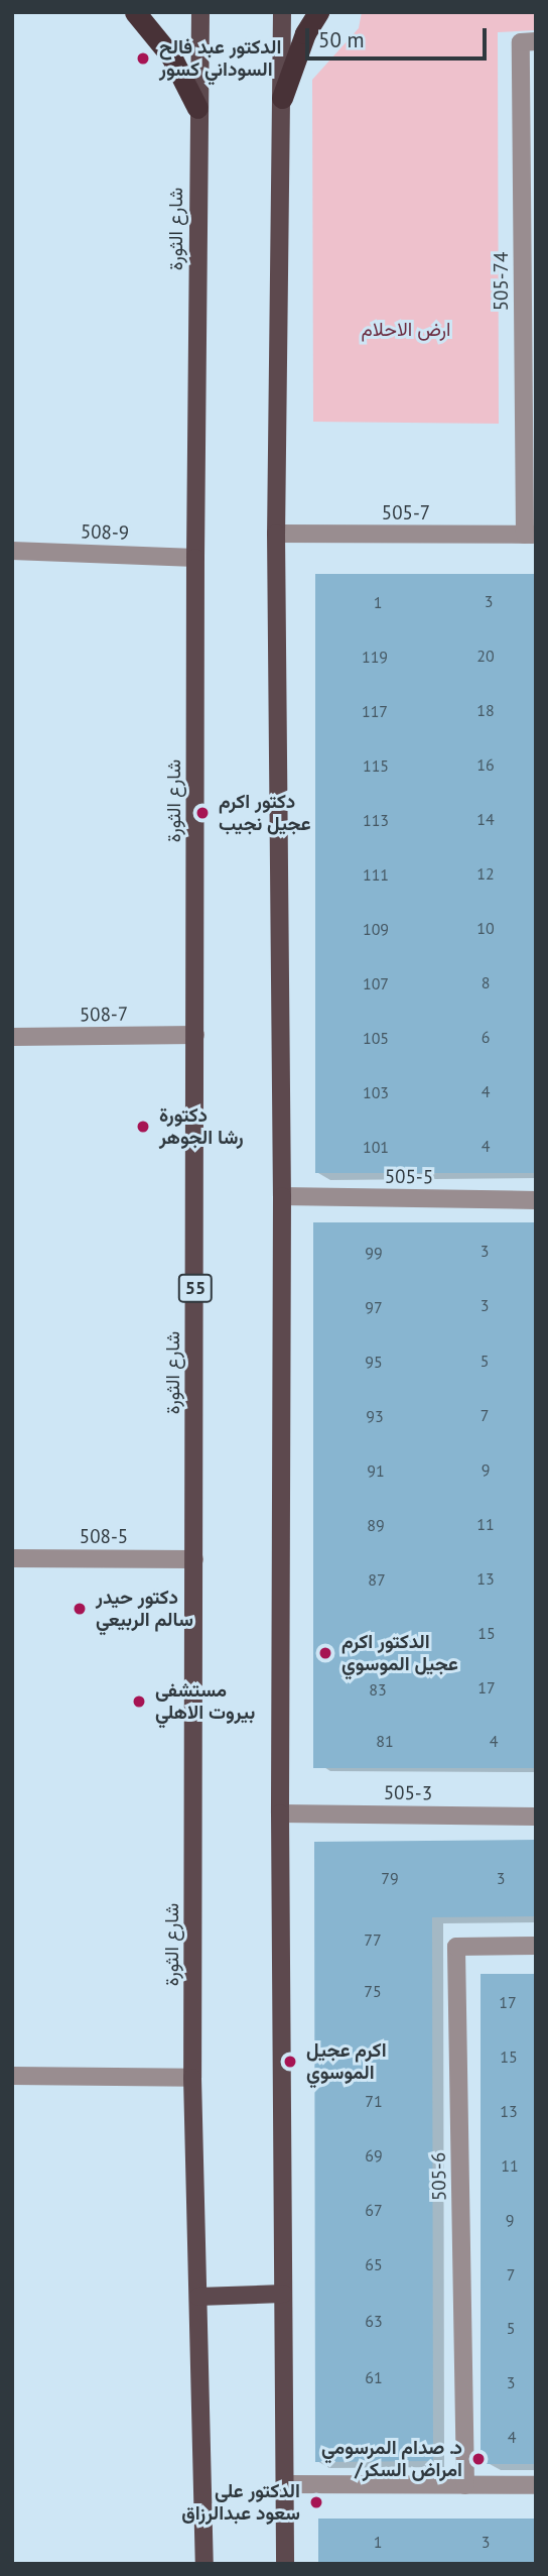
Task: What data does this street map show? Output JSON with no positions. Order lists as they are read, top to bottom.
{
  "streets": {
    "main road": ["شارع الثورة", "55"],
    "street": [
      "505-74",
      "505-7",
      "508-9",
      "508-7",
      "505-5",
      "508-5",
      "505-3",
      "505-6"
    ]
  },
  "crossings": [
    ["شارع الثورة", "508-9"],
    ["شارع الثورة", "508-7"],
    ["شارع الثورة", "508-5"],
    ["505-74", "505-7"]
  ],
  "parks": ["ارض الاحلام"],
  "places": [
    "الدكتور عبد فالح السوداني كسور",
    "دكتور اكرم عجيل نجيب",
    "دكتورة رشا الجوهر",
    "دكتور حيدر سالم الربيعي",
    "الدكتور اكرم عجيل الموسوي",
    "مستشفى بيروت الاهلي",
    "اكرم عجيل الموسوي",
    "د. صدام المرسومي /امراض السكر",
    "الدكتور علي سعود عبدالرزاق"
  ],
  "house_numbers": [
    "3",
    "1",
    "20",
    "119",
    "18",
    "117",
    "16",
    "115",
    "14",
    "113",
    "12",
    "111",
    "10",
    "109",
    "8",
    "107",
    "6",
    "105",
    "4",
    "103",
    "4",
    "101",
    "3",
    "99",
    "3",
    "97",
    "5",
    "95",
    "7",
    "93",
    "9",
    "91",
    "11",
    "89",
    "13",
    "87",
    "15",
    "17",
    "83",
    "81",
    "4",
    "79",
    "3",
    "77",
    "75",
    "17",
    "15",
    "71",
    "13",
    "69",
    "11",
    "67",
    "9",
    "65",
    "7",
    "63",
    "5",
    "61",
    "3",
    "4",
    "1",
    "3"
  ],
  "scale_bar": "50 m"
}
